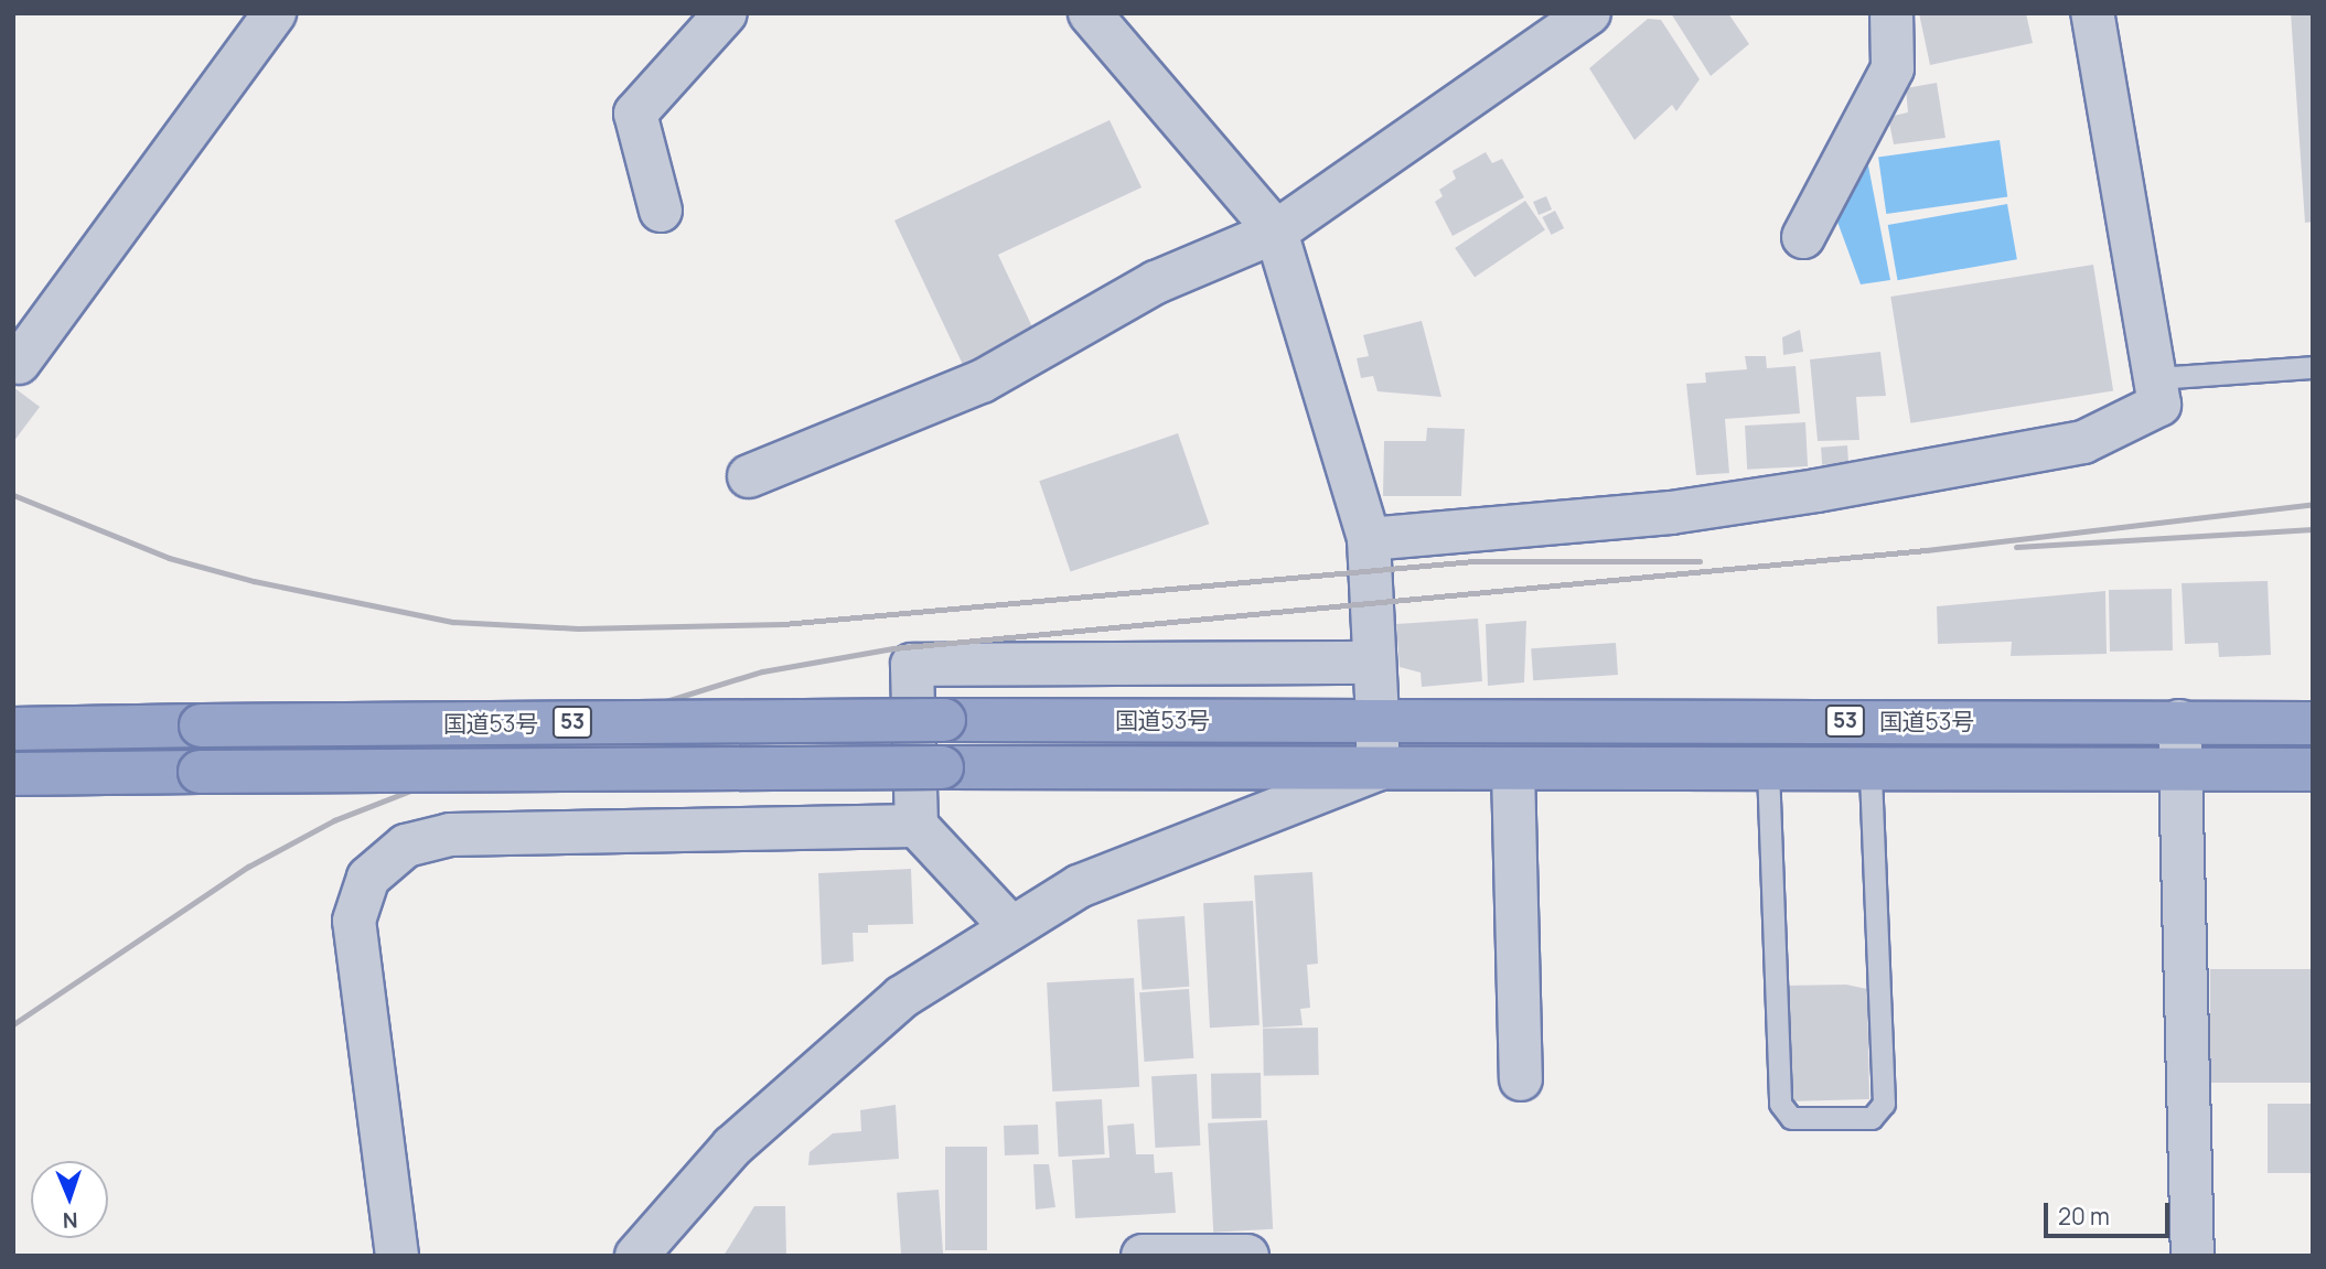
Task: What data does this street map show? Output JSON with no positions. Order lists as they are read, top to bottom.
{
  "streets": {
    "highway": ["国道53号", "53"]
  },
  "scale_bar": "20 m",
  "north": "bottom"
}
